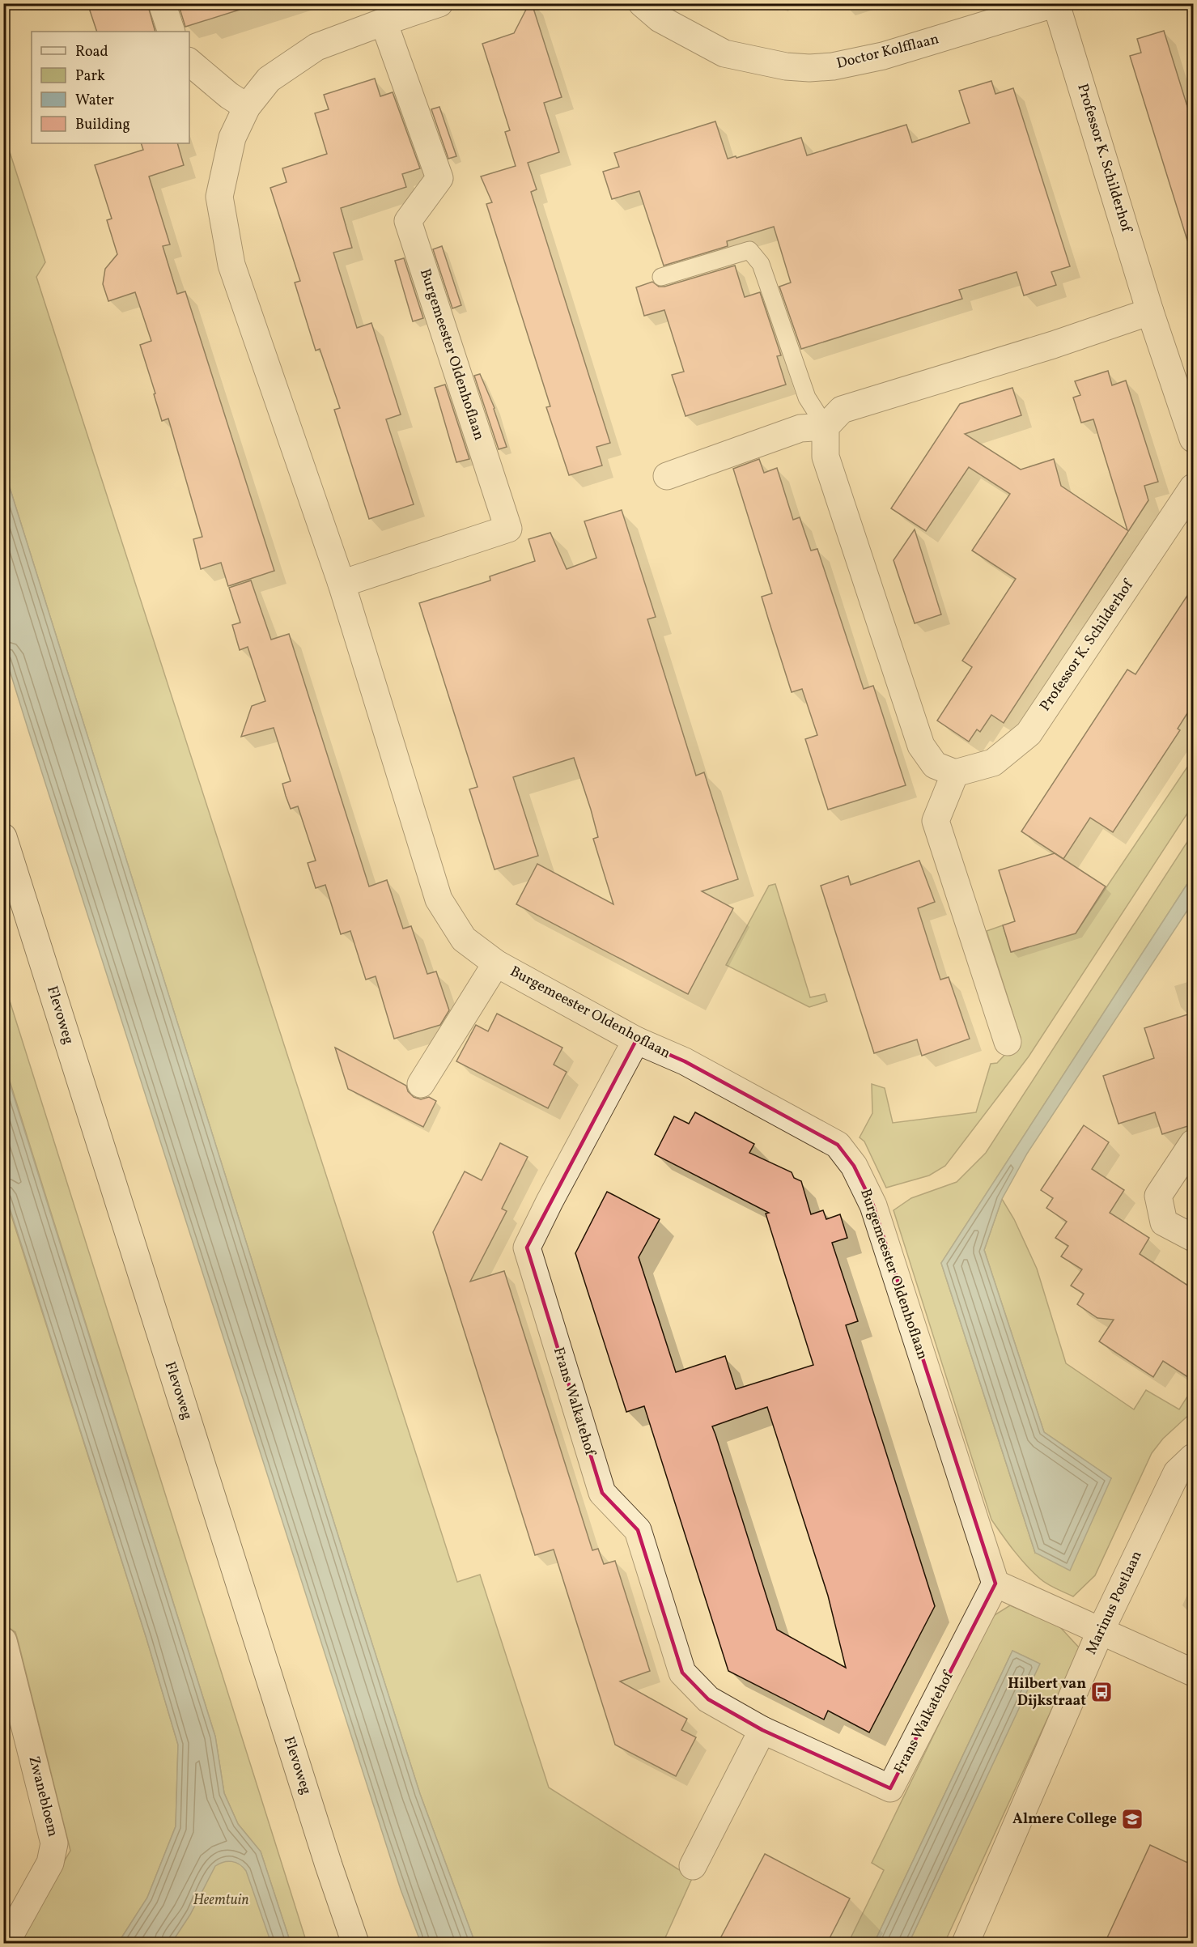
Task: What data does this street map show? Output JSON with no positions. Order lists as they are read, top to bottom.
{
  "streets": {
    "street": [
      "Doctor Kolfflaan",
      "Professor K. Schilderhof",
      "Burgemeester Oldenhoflaan",
      "Flevoweg",
      "Frans Walkatehof",
      "Marinus Postlaan",
      "Zwanebloem"
    ]
  },
  "crossings": [
    ["Doctor Kolfflaan", "Professor K. Schilderhof"],
    ["Burgemeester Oldenhoflaan", "Frans Walkatehof"]
  ],
  "parks": ["Heemtuin"],
  "places": {
    "bus stop": ["Hilbert van Dijkstraat"],
    "school or university": ["Almere College"]
  },
  "legend": [
    "Road",
    "Park",
    "Water",
    "Building"
  ]
}
